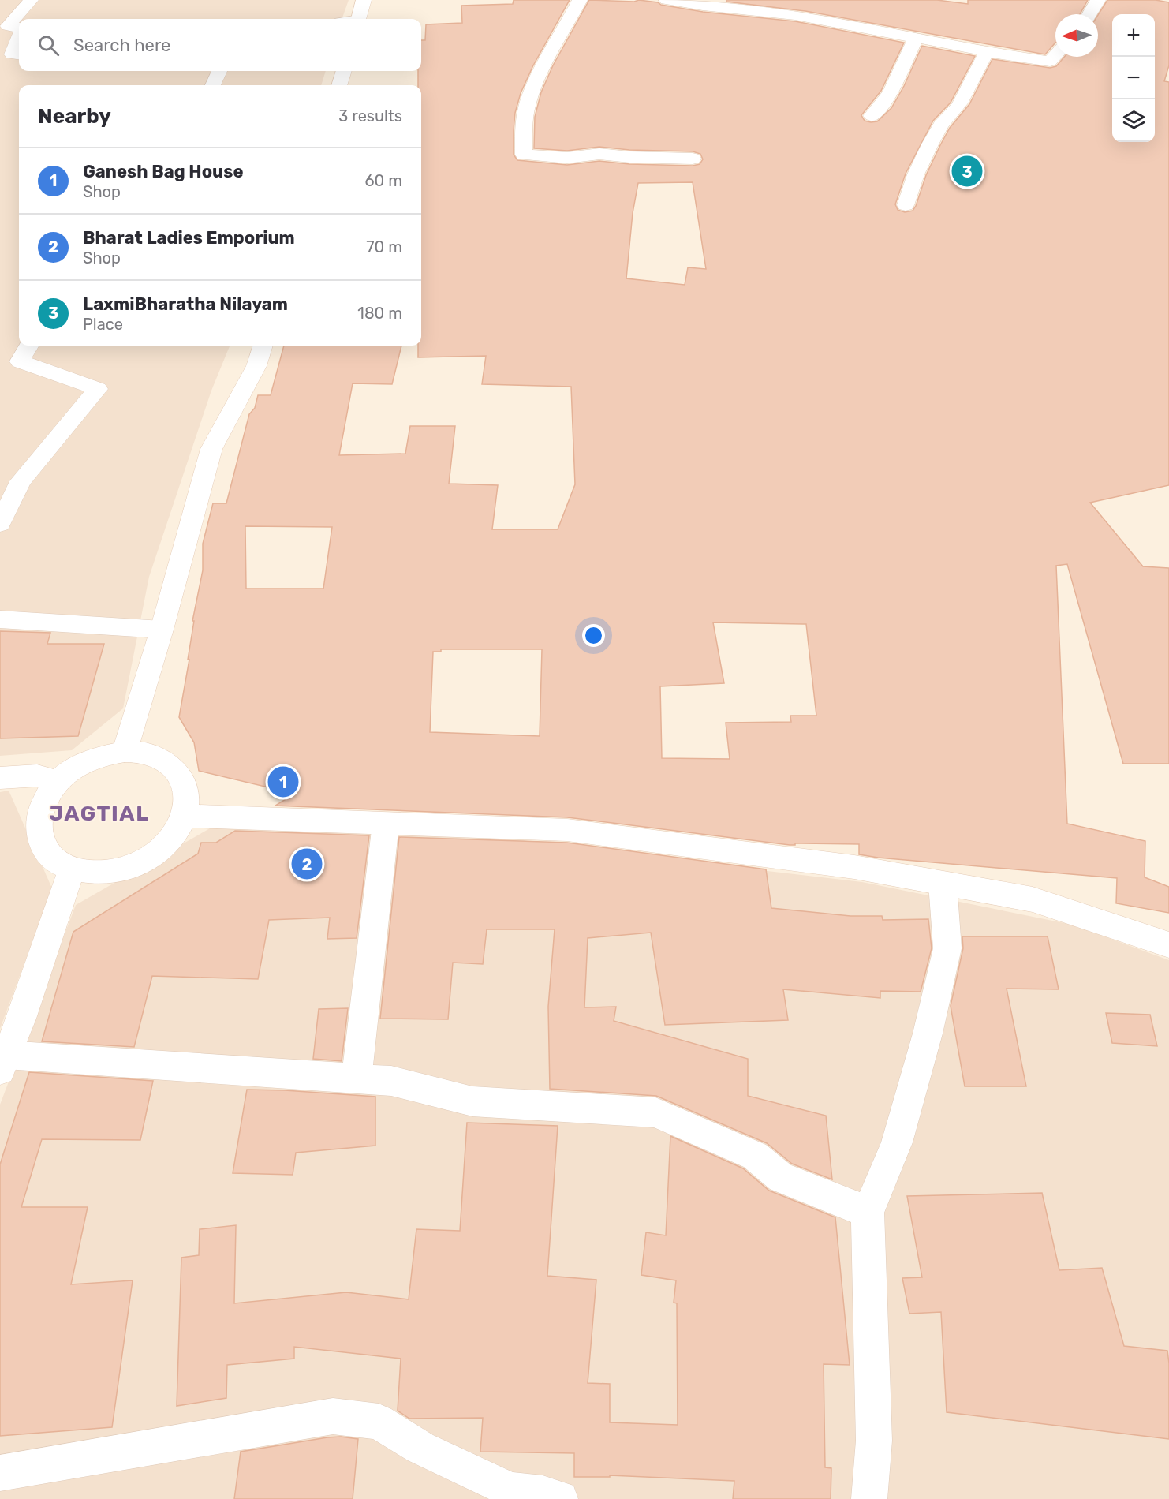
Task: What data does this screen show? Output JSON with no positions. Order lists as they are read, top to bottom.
{
  "districts": ["JAGTIAL"],
  "north": "left",
  "page": {
    "map_buttons": ["+", "−"],
    "search": "Search here",
    "heading": ["Nearby", "3 results"],
    "list": [
      {
        "mark": "1",
        "name": "Ganesh Bag House",
        "note": "Shop",
        "value": "60 m"
      },
      {
        "mark": "2",
        "name": "Bharat Ladies Emporium",
        "note": "Shop",
        "value": "70 m"
      },
      {
        "mark": "3",
        "name": "LaxmiBharatha Nilayam",
        "note": "Place",
        "value": "180 m"
      }
    ],
    "pins": ["3", "1", "2"]
  }
}
